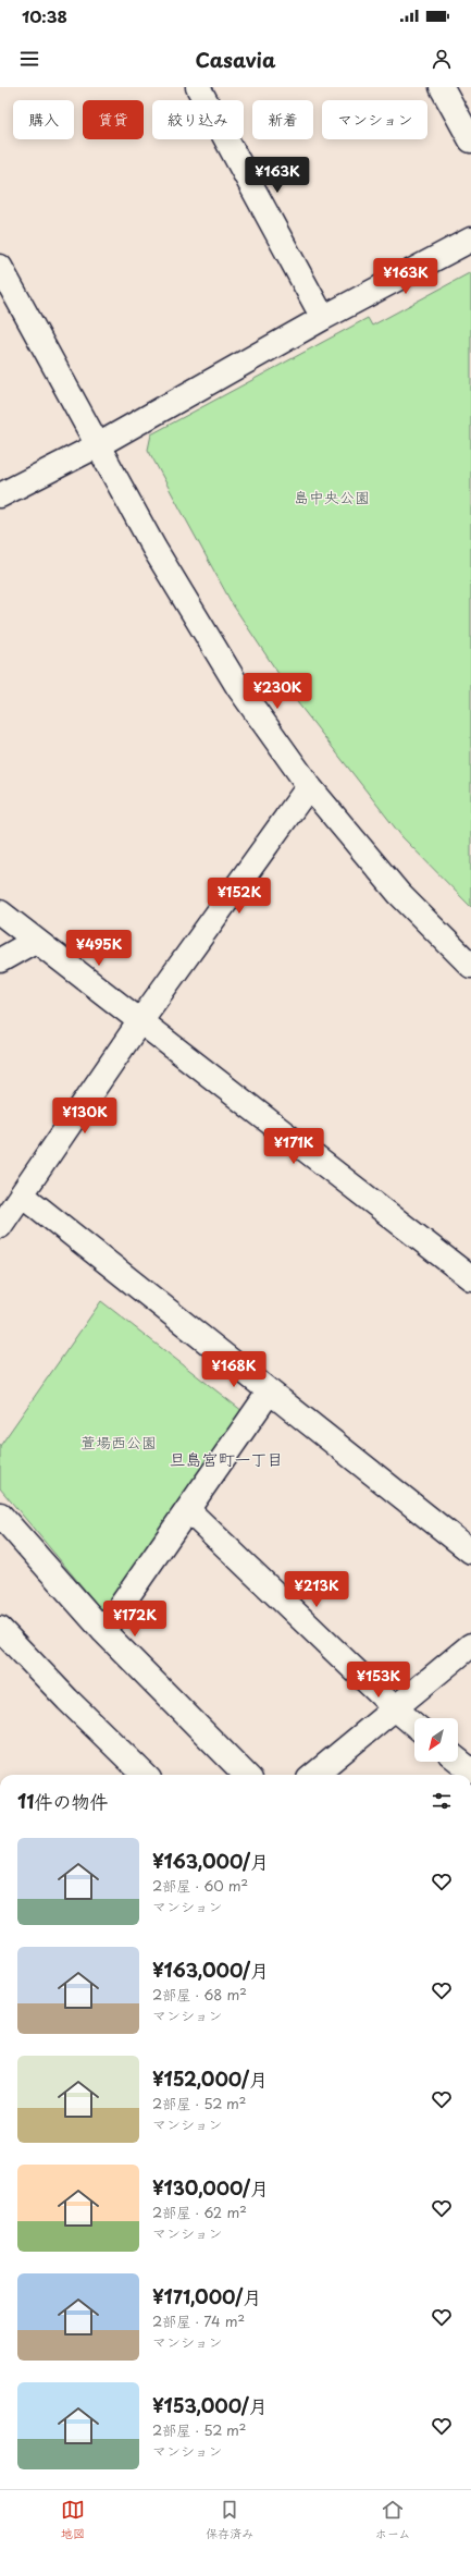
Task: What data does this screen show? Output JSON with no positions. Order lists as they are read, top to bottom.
{
  "districts": ["旦島宮町一丁目"],
  "parks": ["島中央公園", "萱場西公園"],
  "north": "bottom left",
  "page": {
    "status": "10:38",
    "header": "Casavia",
    "chip": [
      "購入",
      "賃貸",
      "絞り込み",
      "新着",
      "マンション"
    ],
    "price": [
      "¥163K",
      "¥163K",
      "¥230K",
      "¥152K",
      "¥495K",
      "¥130K",
      "¥171K",
      "¥168K",
      "¥213K",
      "¥172K",
      "¥153K"
    ],
    "heading": "11件の物件",
    "list": [
      {
        "name": "¥163,000/月",
        "note": "2部屋 · 60 m² · マンション"
      },
      {
        "name": "¥163,000/月",
        "note": "2部屋 · 68 m² · マンション"
      },
      {
        "name": "¥152,000/月",
        "note": "2部屋 · 52 m² · マンション"
      },
      {
        "name": "¥130,000/月",
        "note": "2部屋 · 62 m² · マンション"
      },
      {
        "name": "¥171,000/月",
        "note": "2部屋 · 74 m² · マンション"
      },
      {
        "name": "¥153,000/月",
        "note": "2部屋 · 52 m² · マンション"
      }
    ],
    "tabs": ["地図", "保存済み", "ホーム"]
  }
}
